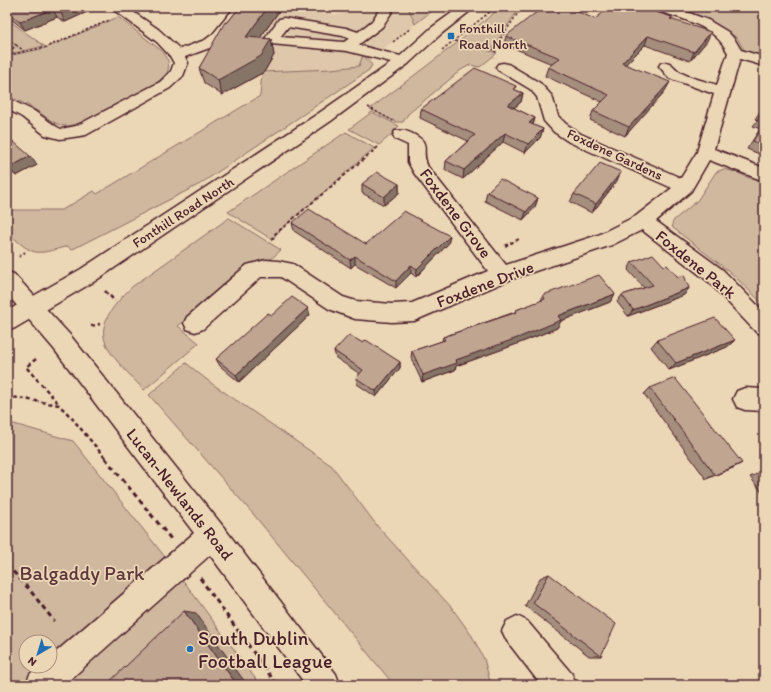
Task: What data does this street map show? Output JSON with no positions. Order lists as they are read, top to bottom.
{
  "streets": {
    "street": [
      "Foxdene Gardens",
      "Fonthill Road North",
      "Foxdene Grove",
      "Foxdene Park",
      "Foxdene Drive",
      "Lucan-Newlands Road"
    ]
  },
  "crossings": [
    ["Foxdene Gardens", "Foxdene Drive"],
    ["Fonthill Road North", "Lucan-Newlands Road"],
    ["Foxdene Grove", "Foxdene Drive"],
    ["Foxdene Park", "Foxdene Drive"]
  ],
  "parks": ["Balgaddy Park"],
  "places": {
    "transit": ["Fonthill Road North"],
    "other": ["South Dublin Football League"]
  },
  "north": "bottom left"
}
